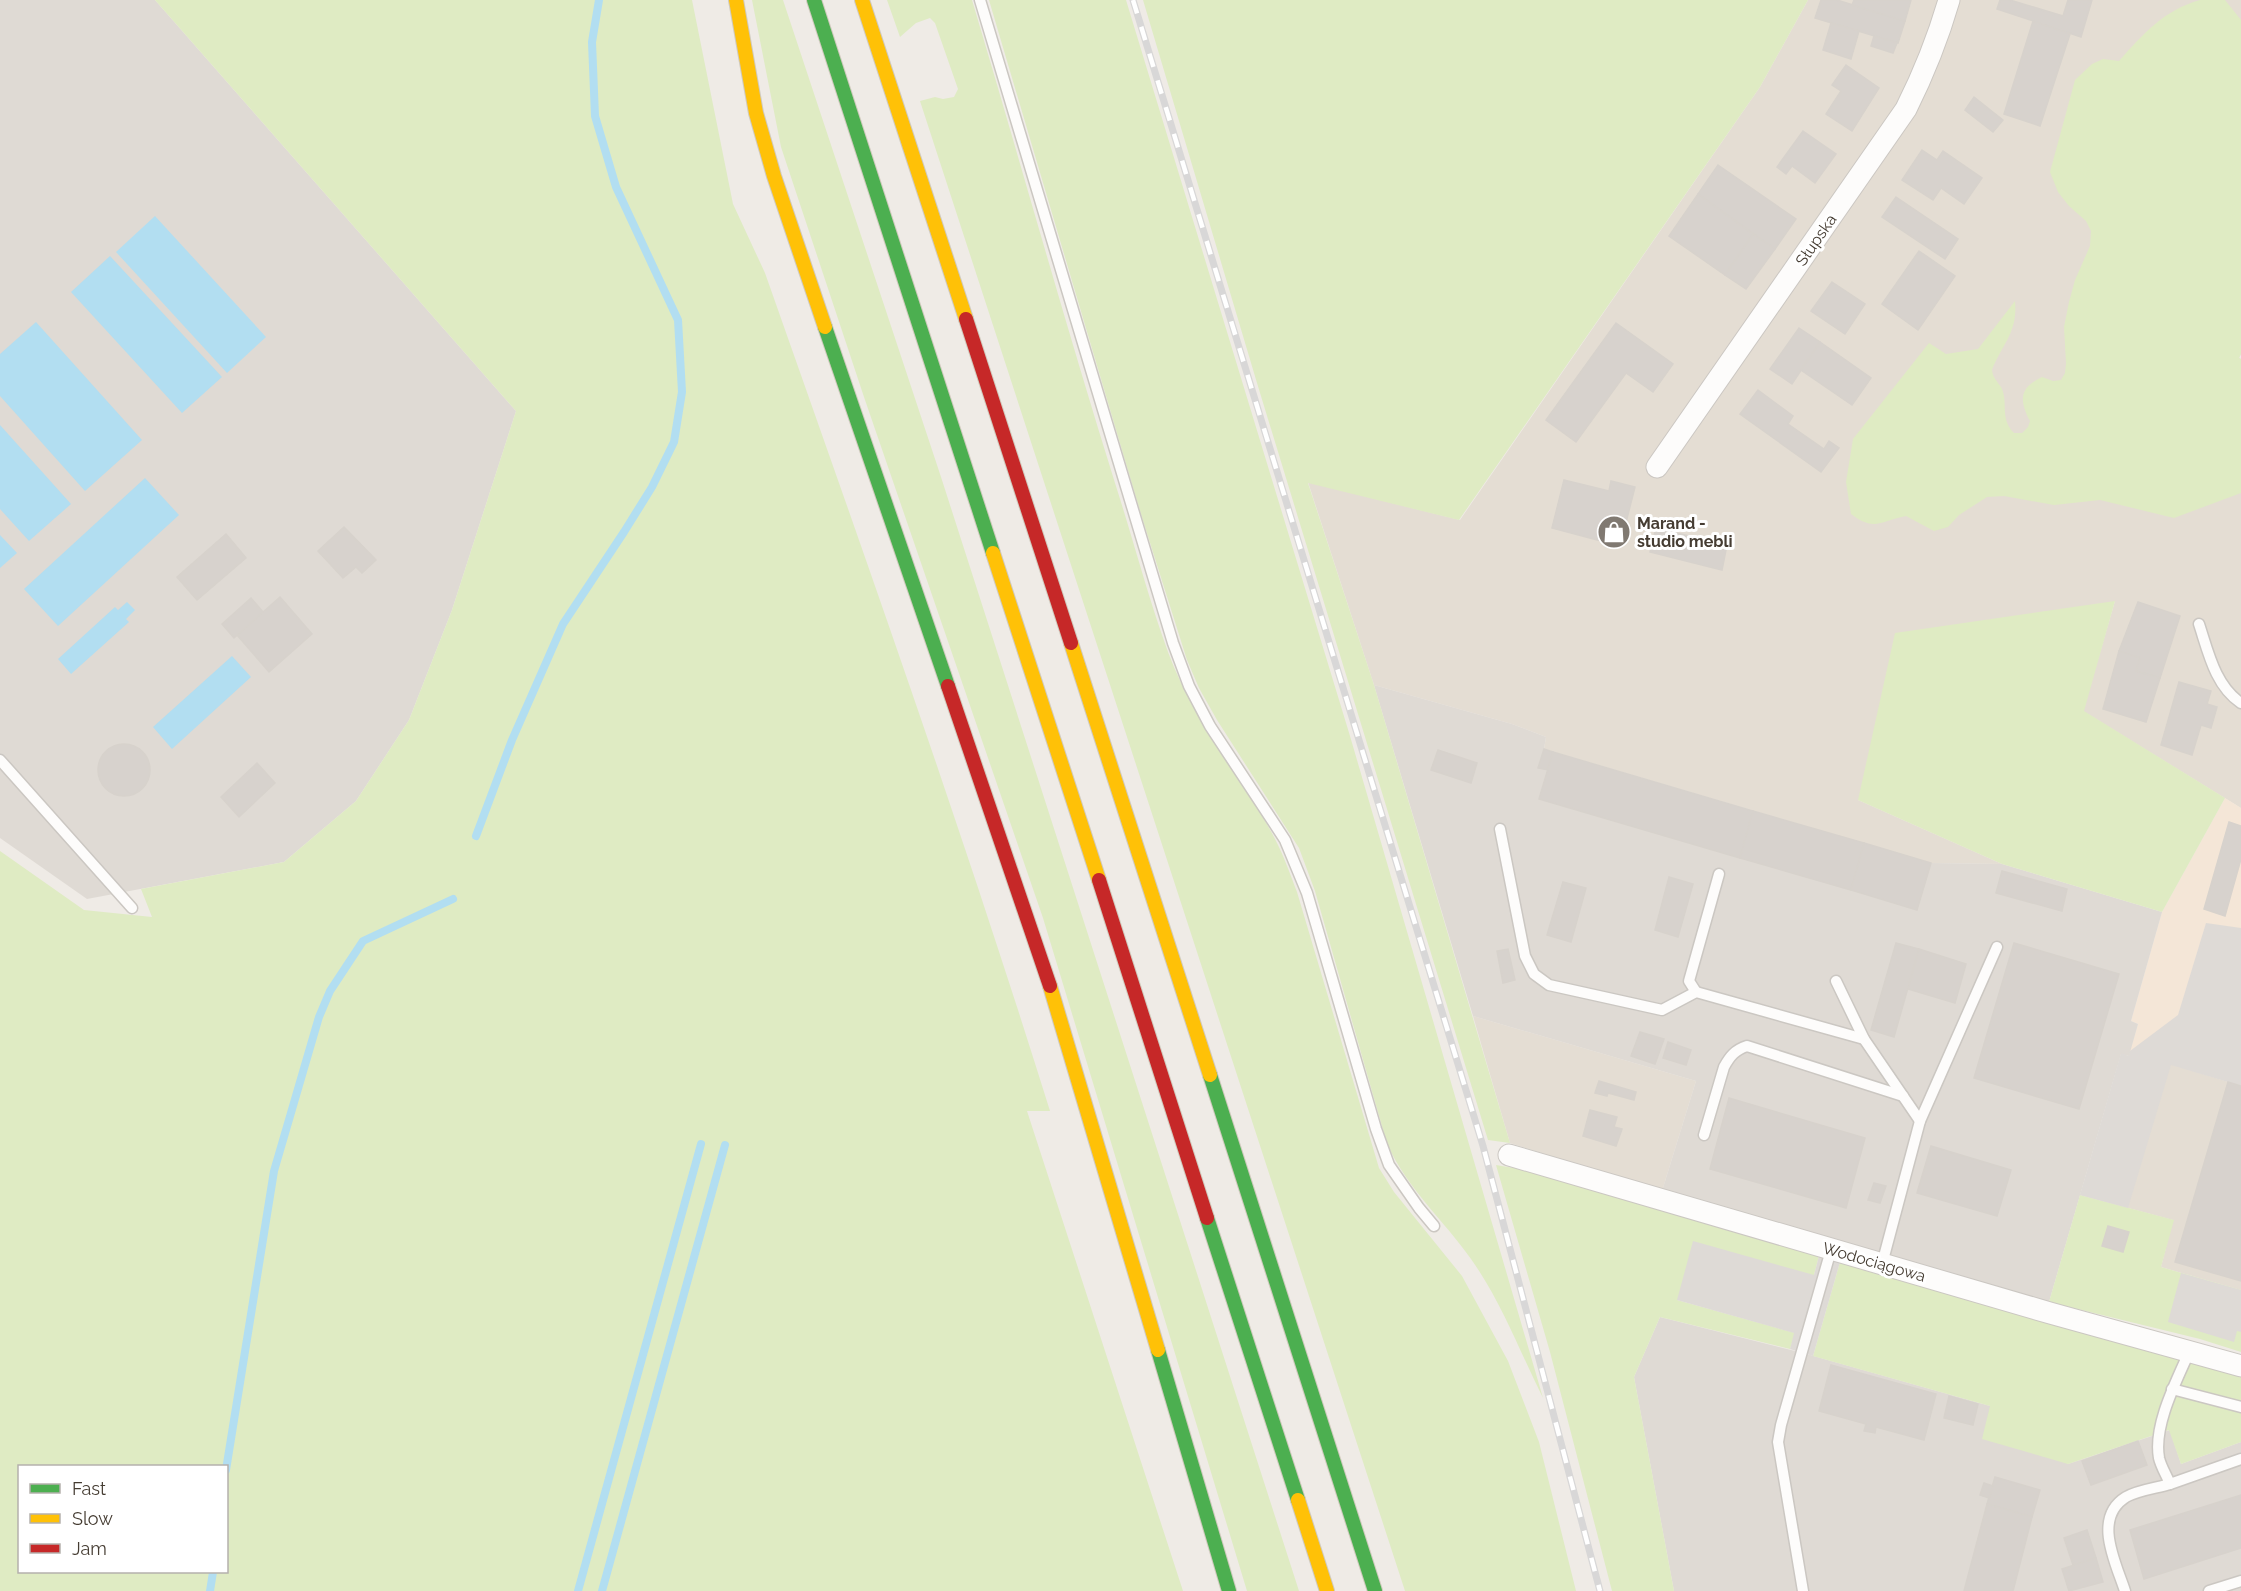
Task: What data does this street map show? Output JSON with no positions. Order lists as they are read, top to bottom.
{
  "streets": {
    "street": ["Słupska", "Wodociągowa"]
  },
  "places": {
    "shop": ["Marand - studio mebli"]
  },
  "legend": ["Fast", "Slow", "Jam"]
}
